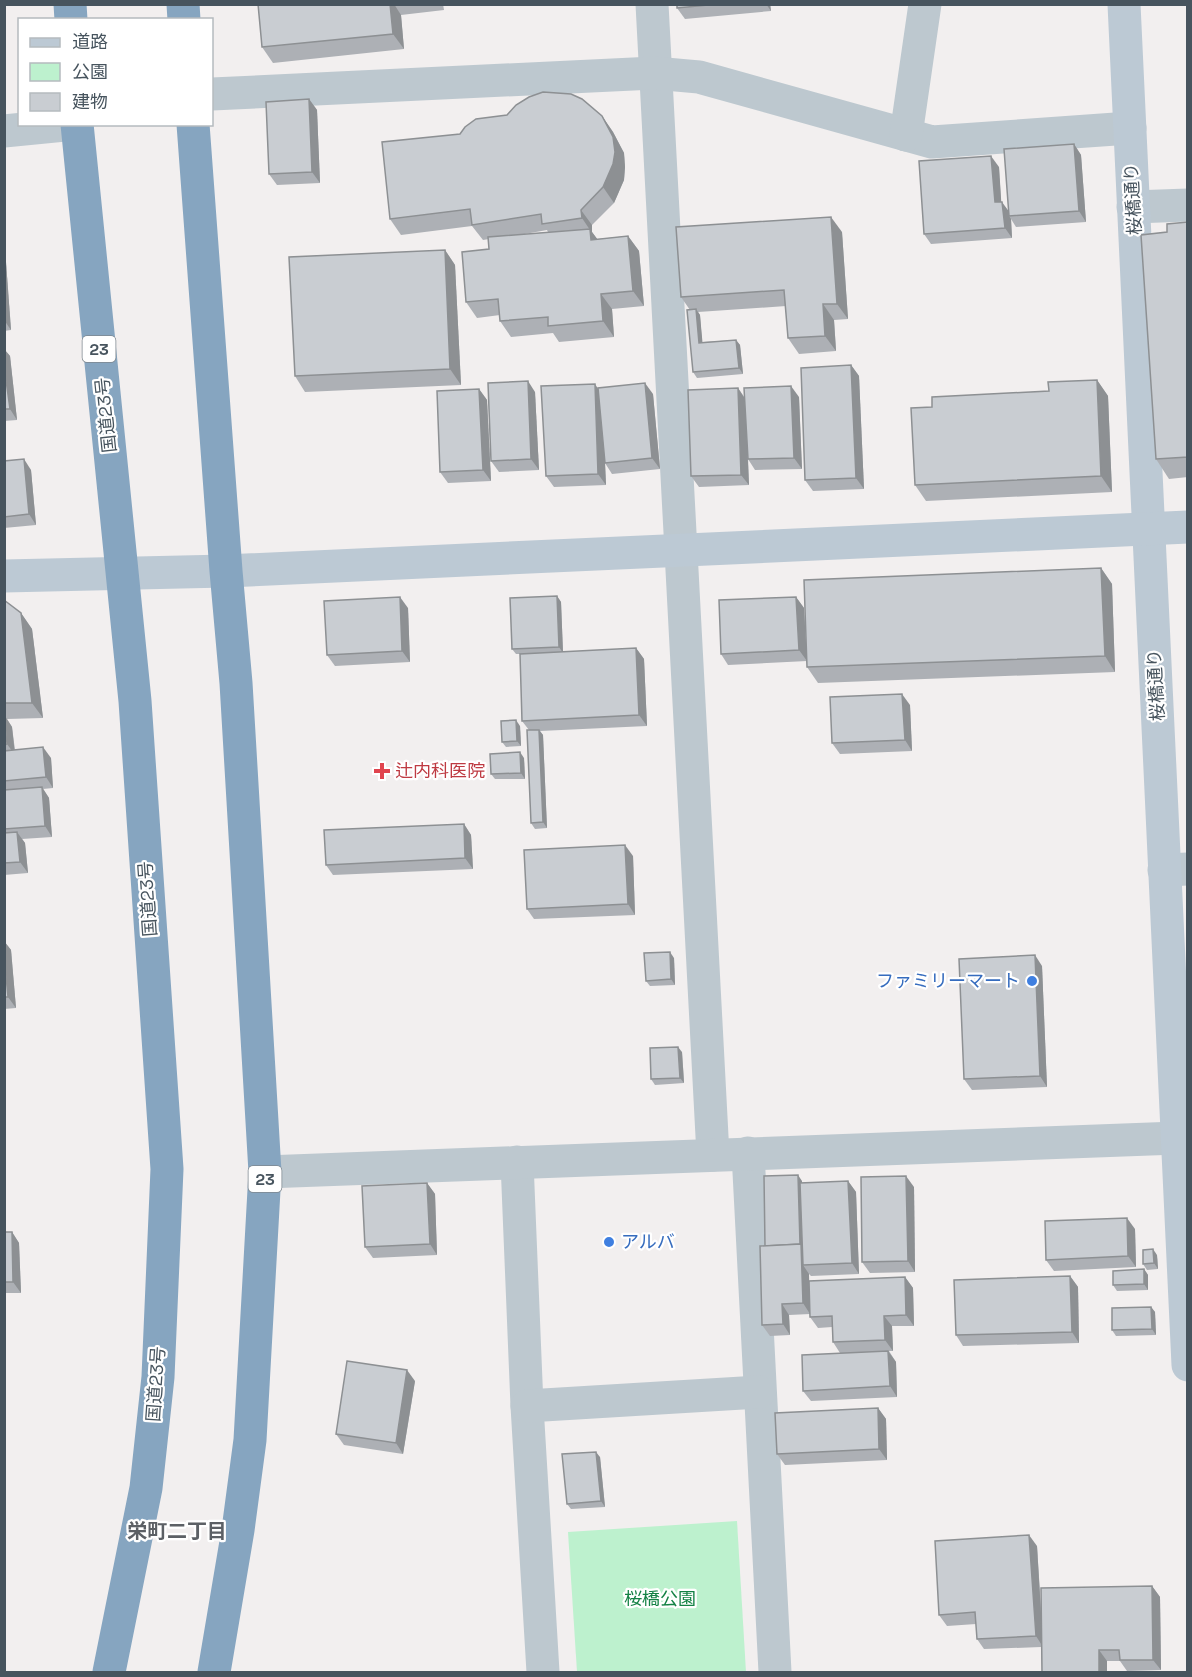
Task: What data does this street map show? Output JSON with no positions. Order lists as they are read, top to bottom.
{
  "streets": {
    "highway": ["23", "国道23号"],
    "street": ["桜橋通り"]
  },
  "districts": ["栄町二丁目"],
  "parks": ["桜橋公園"],
  "places": {
    "health": ["辻内科医院"],
    "other": ["ファミリーマート", "アルバ"]
  },
  "legend": ["道路", "公園", "建物"]
}
